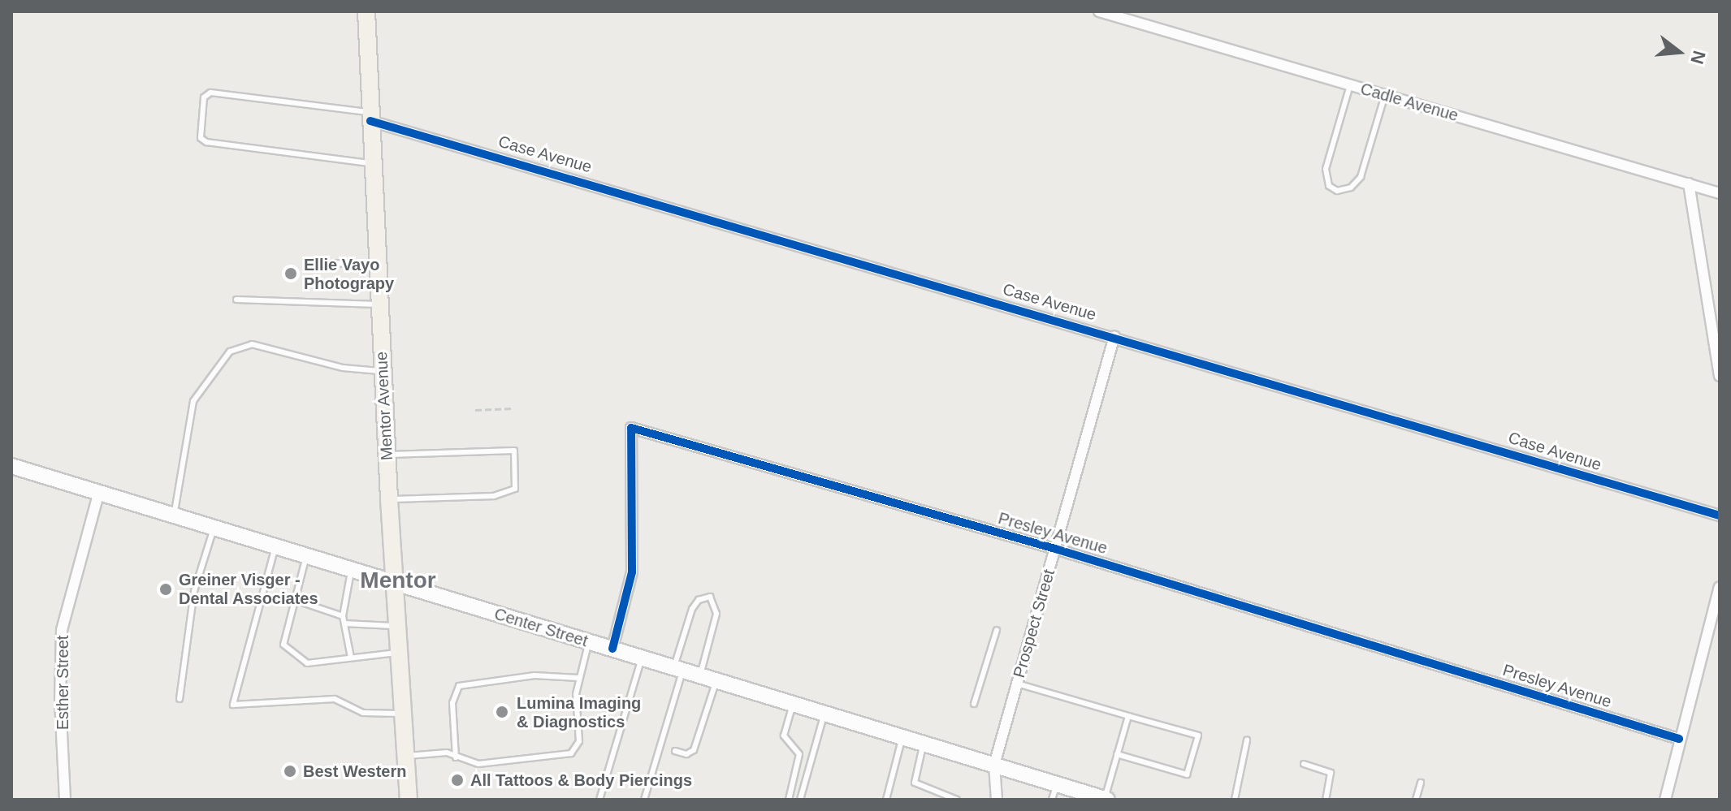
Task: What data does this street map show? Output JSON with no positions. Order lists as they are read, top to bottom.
{
  "streets": {
    "main road": ["Mentor Avenue", "Center Street"],
    "street": [
      "Cadle Avenue",
      "Case Avenue",
      "Presley Avenue",
      "Prospect Street",
      "Esther Street"
    ]
  },
  "crossings": [
    ["Case Avenue", "Mentor Avenue"],
    ["Case Avenue", "Prospect Street"],
    ["Mentor Avenue", "Center Street"],
    ["Presley Avenue", "Prospect Street"],
    ["Presley Avenue", "Center Street"],
    ["Prospect Street", "Center Street"],
    ["Center Street", "Esther Street"]
  ],
  "districts": ["Mentor"],
  "places": [
    "Ellie Vayo Photograpy",
    "Greiner Visger - Dental Associates",
    "Lumina Imaging & Diagnostics",
    "Best Western",
    "All Tattoos & Body Piercings"
  ],
  "north": "right"
}
